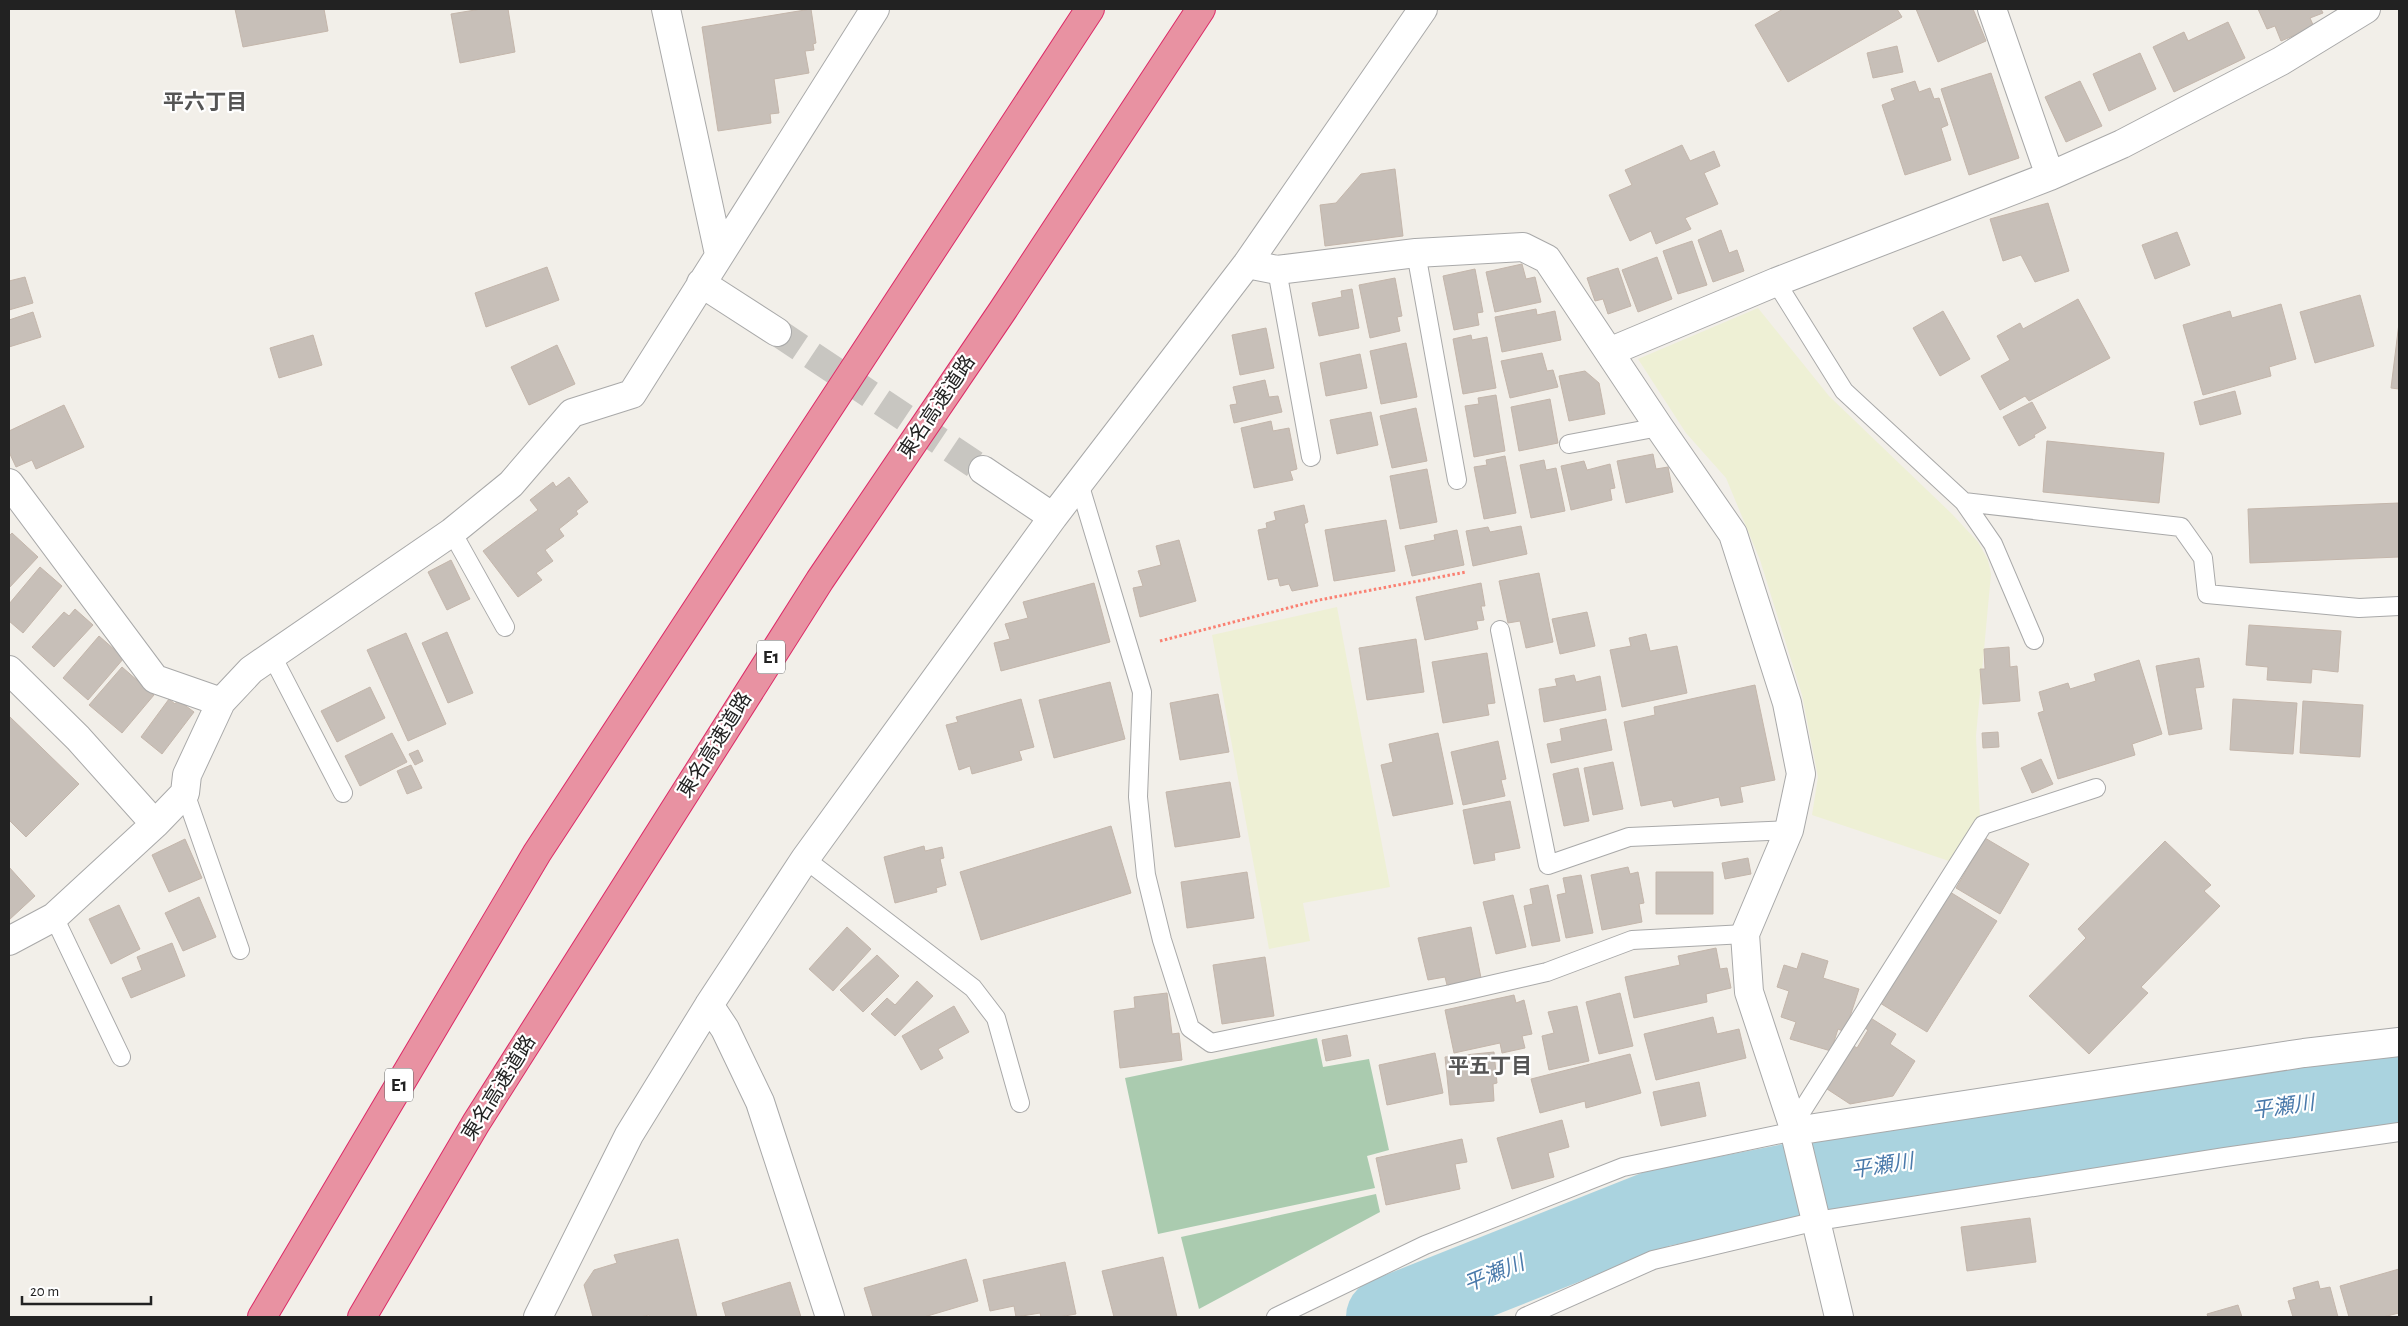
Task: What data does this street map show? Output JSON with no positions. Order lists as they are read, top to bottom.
{
  "streets": {
    "highway": ["東名高速道路", "E1"]
  },
  "districts": ["平六丁目", "平五丁目"],
  "water": ["平瀬川"],
  "scale_bar": "20 m"
}
